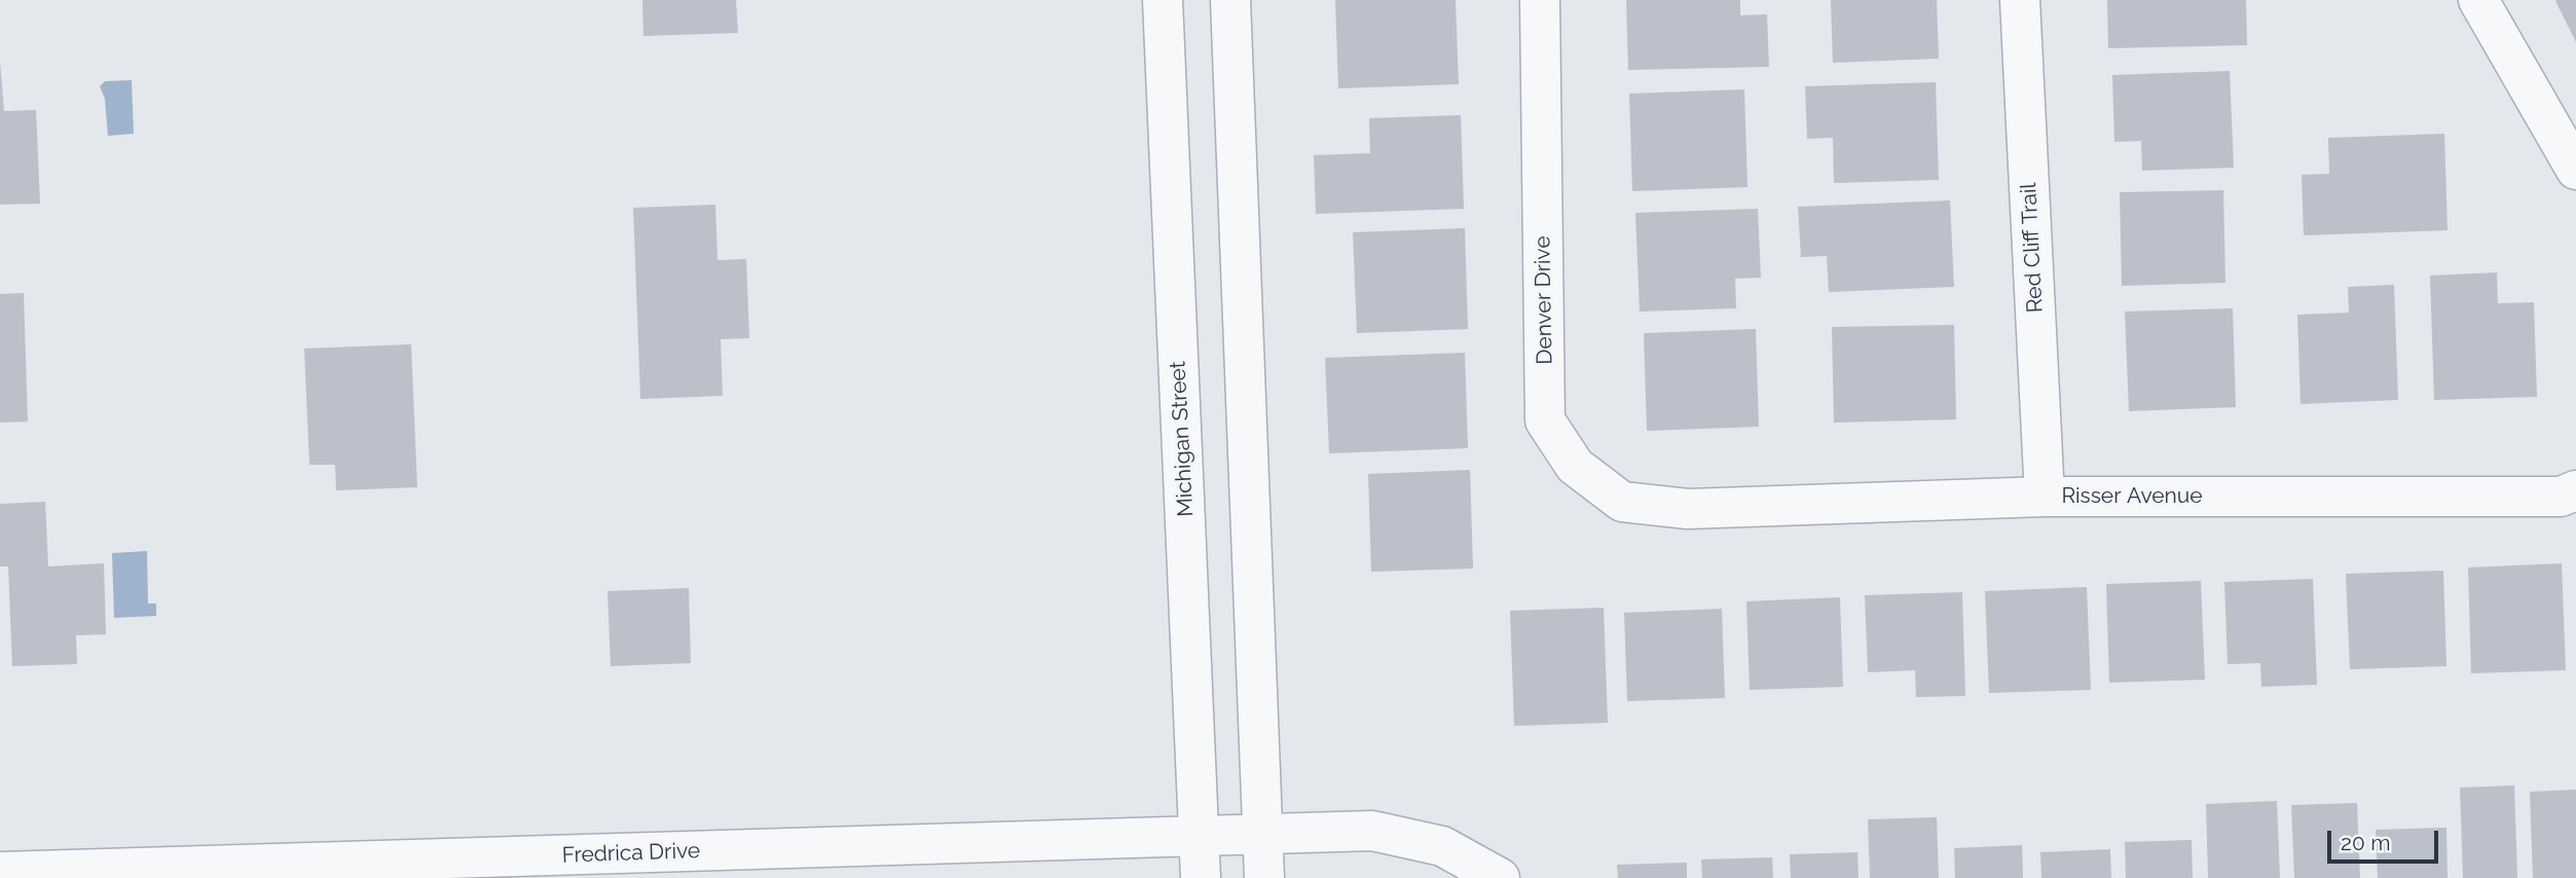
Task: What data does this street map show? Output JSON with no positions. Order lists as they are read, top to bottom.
{
  "streets": {
    "street": [
      "Red Cliff Trail",
      "Denver Drive",
      "Michigan Street",
      "Risser Avenue",
      "Fredrica Drive"
    ]
  },
  "crossings": [
    ["Red Cliff Trail", "Risser Avenue"],
    ["Denver Drive", "Risser Avenue"],
    ["Michigan Street", "Fredrica Drive"]
  ],
  "scale_bar": "20 m"
}
